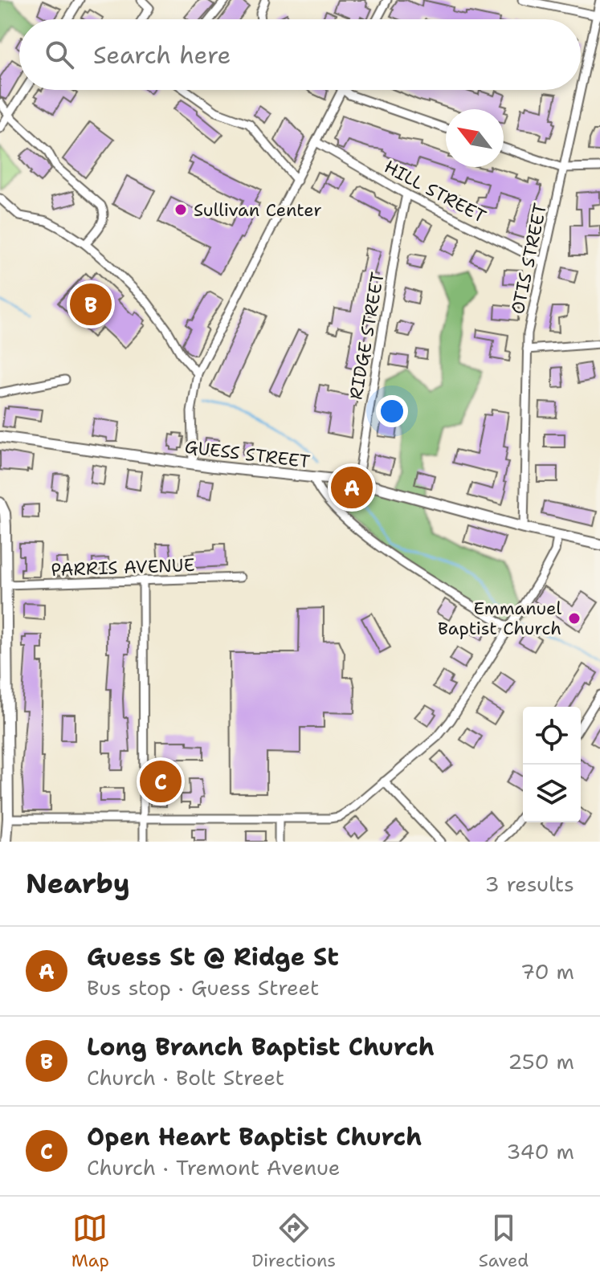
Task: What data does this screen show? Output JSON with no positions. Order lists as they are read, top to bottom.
{
  "streets": {
    "street": [
      "HILL STREET",
      "OTIS STREET",
      "RIDGE STREET",
      "GUESS STREET",
      "PARRIS AVENUE"
    ]
  },
  "crossings": [
    ["HILL STREET", "OTIS STREET"],
    ["HILL STREET", "RIDGE STREET"],
    ["OTIS STREET", "GUESS STREET"],
    ["RIDGE STREET", "GUESS STREET"]
  ],
  "places": ["Sullivan Center", "Emmanuel Baptist Church"],
  "north": "top left",
  "page": {
    "search": "Search here",
    "pins": ["B", "A", "C"],
    "heading": ["Nearby", "3 results"],
    "list": [
      {
        "mark": "A",
        "name": "Guess St @ Ridge St",
        "note": "Bus stop · Guess Street",
        "value": "70 m"
      },
      {
        "mark": "B",
        "name": "Long Branch Baptist Church",
        "note": "Church · Bolt Street",
        "value": "250 m"
      },
      {
        "mark": "C",
        "name": "Open Heart Baptist Church",
        "note": "Church · Tremont Avenue",
        "value": "340 m"
      }
    ],
    "nav": ["Map", "Directions", "Saved"]
  }
}
